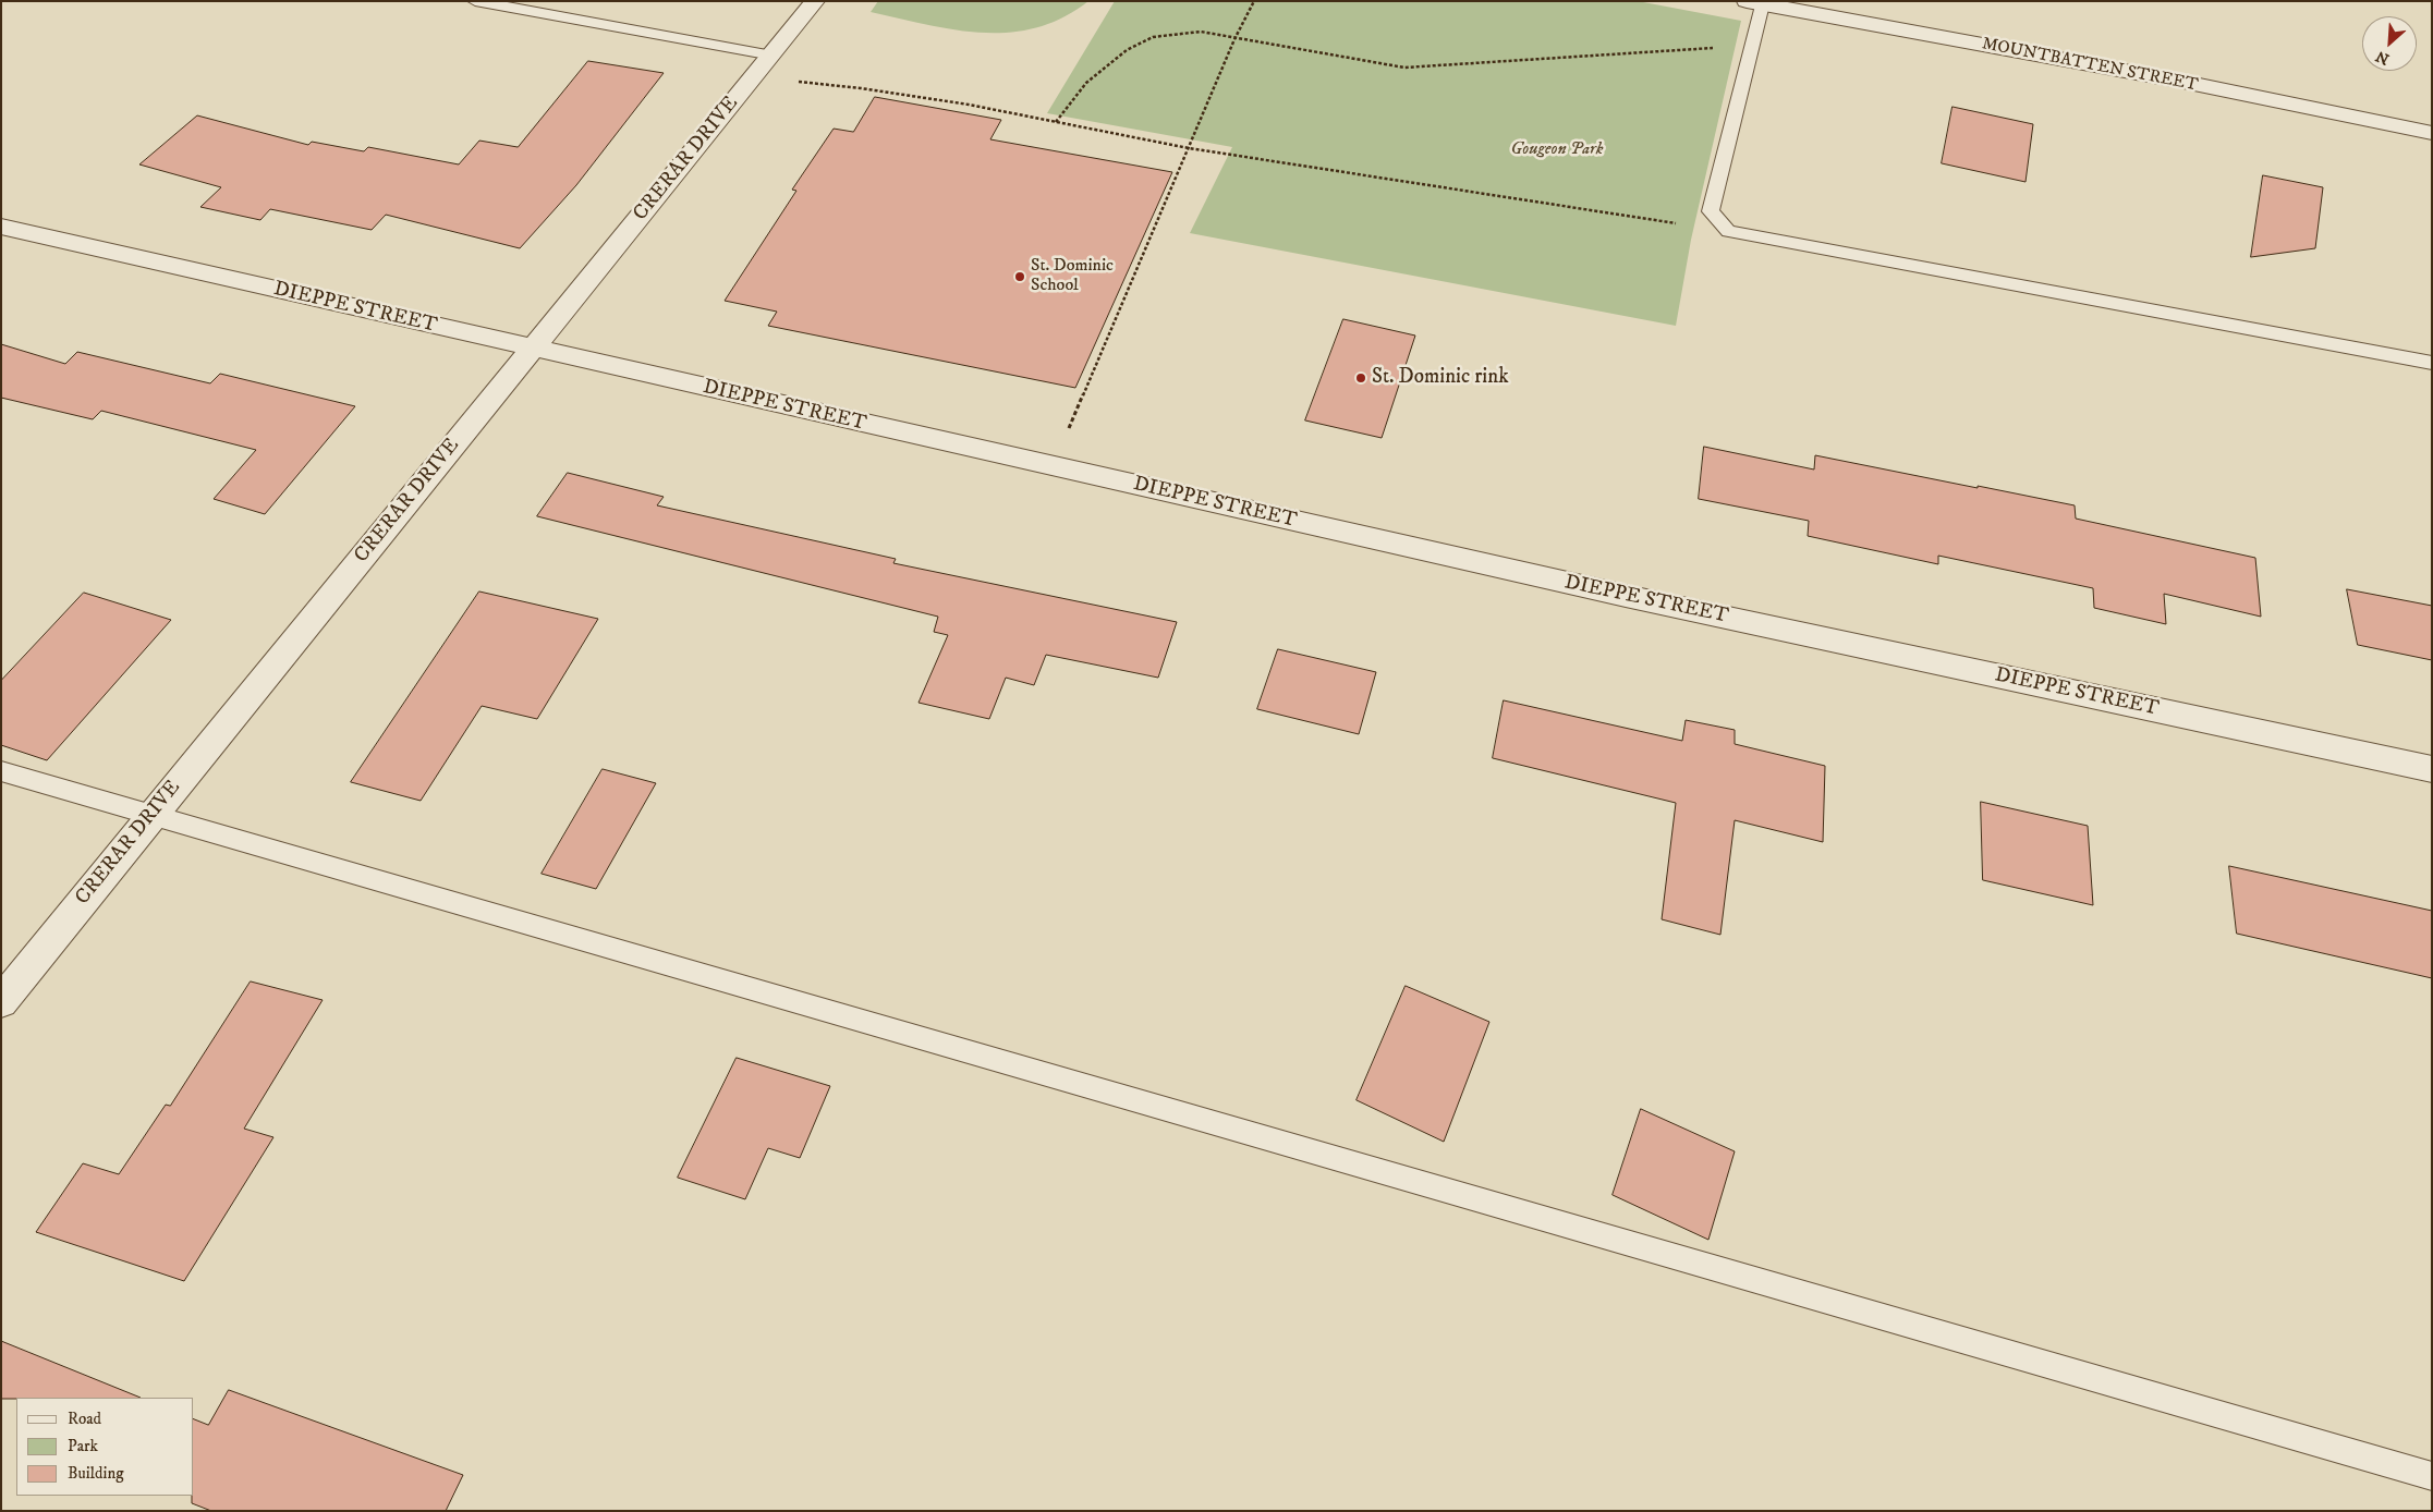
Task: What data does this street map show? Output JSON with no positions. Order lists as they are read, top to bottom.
{
  "streets": {
    "street": ["MOUNTBATTEN STREET", "CRERAR DRIVE", "DIEPPE STREET"]
  },
  "crossings": [
    ["CRERAR DRIVE", "DIEPPE STREET"]
  ],
  "parks": ["Gougeon Park"],
  "places": ["St. Dominic School", "St. Dominic rink"],
  "legend": ["Road", "Park", "Building"],
  "north": "bottom left"
}
